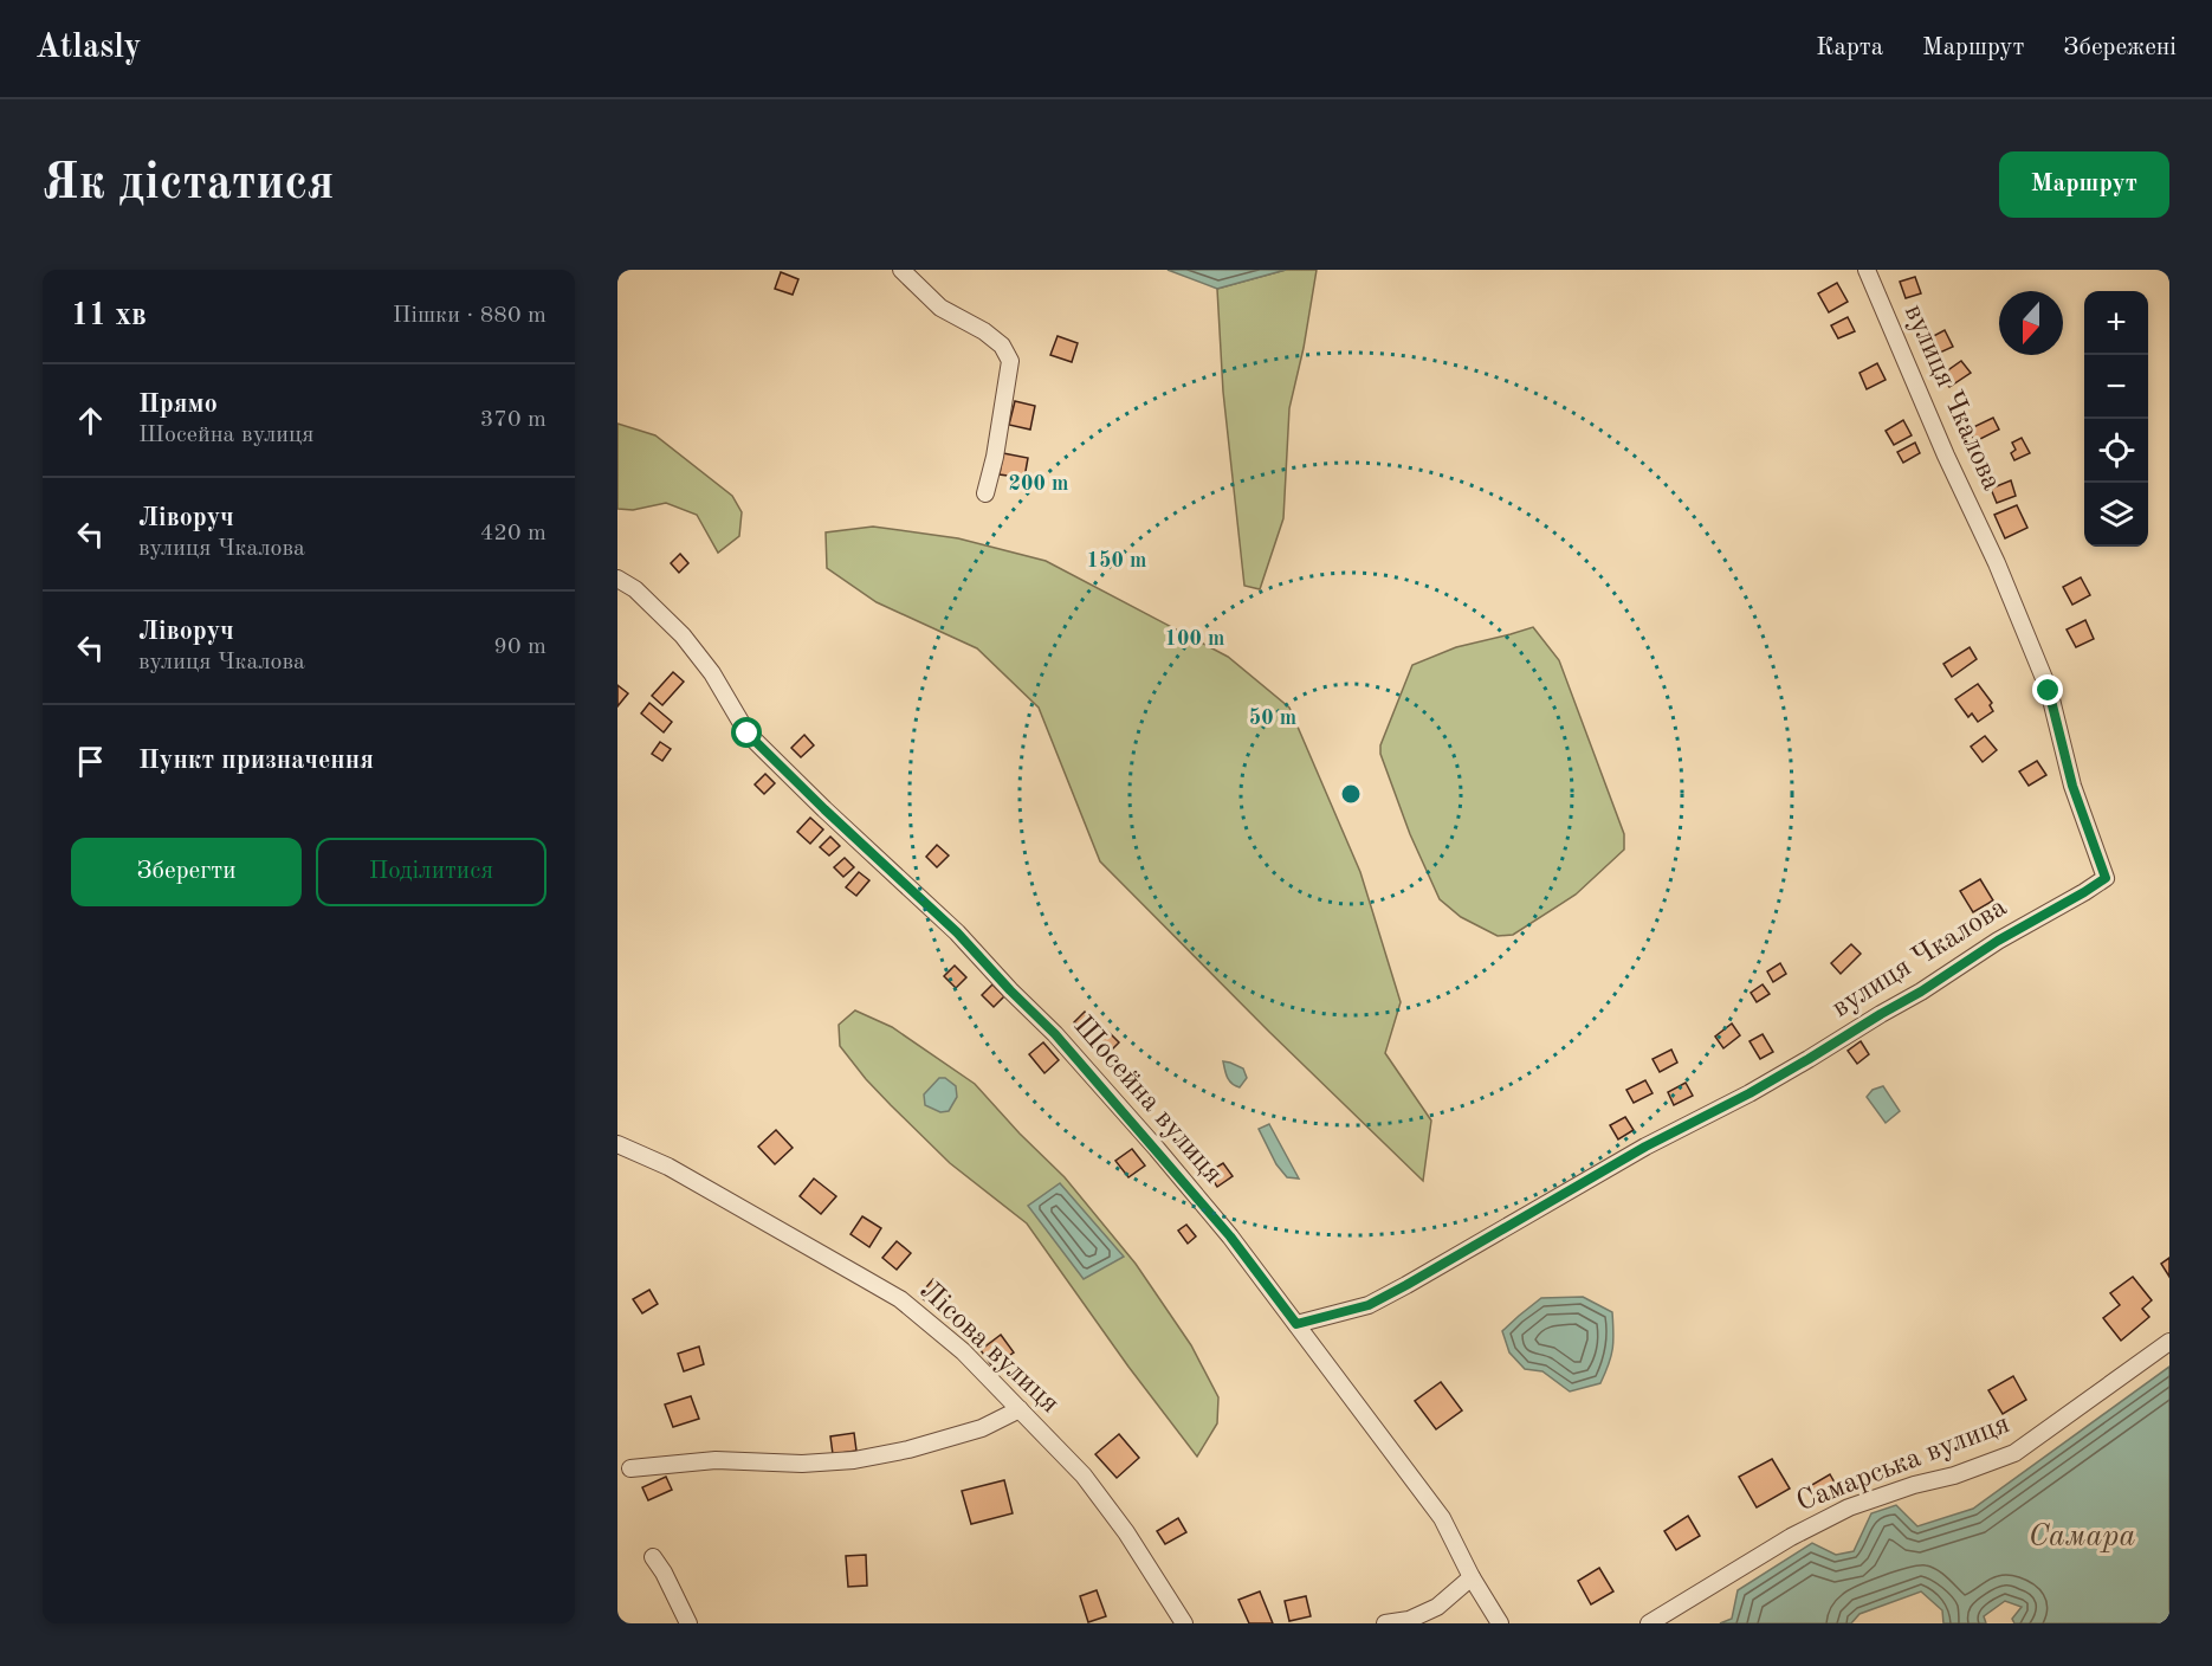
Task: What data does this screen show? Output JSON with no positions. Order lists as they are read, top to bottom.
{
  "streets": {
    "street": [
      "вулиця Чкалова",
      "Шосейна вулиця",
      "Лісова вулиця",
      "Самарська вулиця"
    ]
  },
  "crossings": [
    ["вулиця Чкалова", "Шосейна вулиця"]
  ],
  "water": ["Самара"],
  "north": "bottom",
  "page": {
    "header": "Atlasly",
    "nav": ["Карта", "Маршрут", "Збережені"],
    "buttons": [
      "Маршрут",
      ["Зберегти", "Поділитися"]
    ],
    "title": "Як дістатися",
    "heading": ["11 хв", "Пішки · 880 m"],
    "map_buttons": ["+", "−"],
    "list": [
      ["Прямо", "Шосейна вулиця", "370 m"],
      ["Ліворуч", "вулиця Чкалова", "420 m"],
      ["Ліворуч", "вулиця Чкалова", "90 m"],
      "Пункт призначення"
    ]
  },
  "rings": [
    "200 m",
    "150 m",
    "100 m",
    "50 m"
  ]
}
